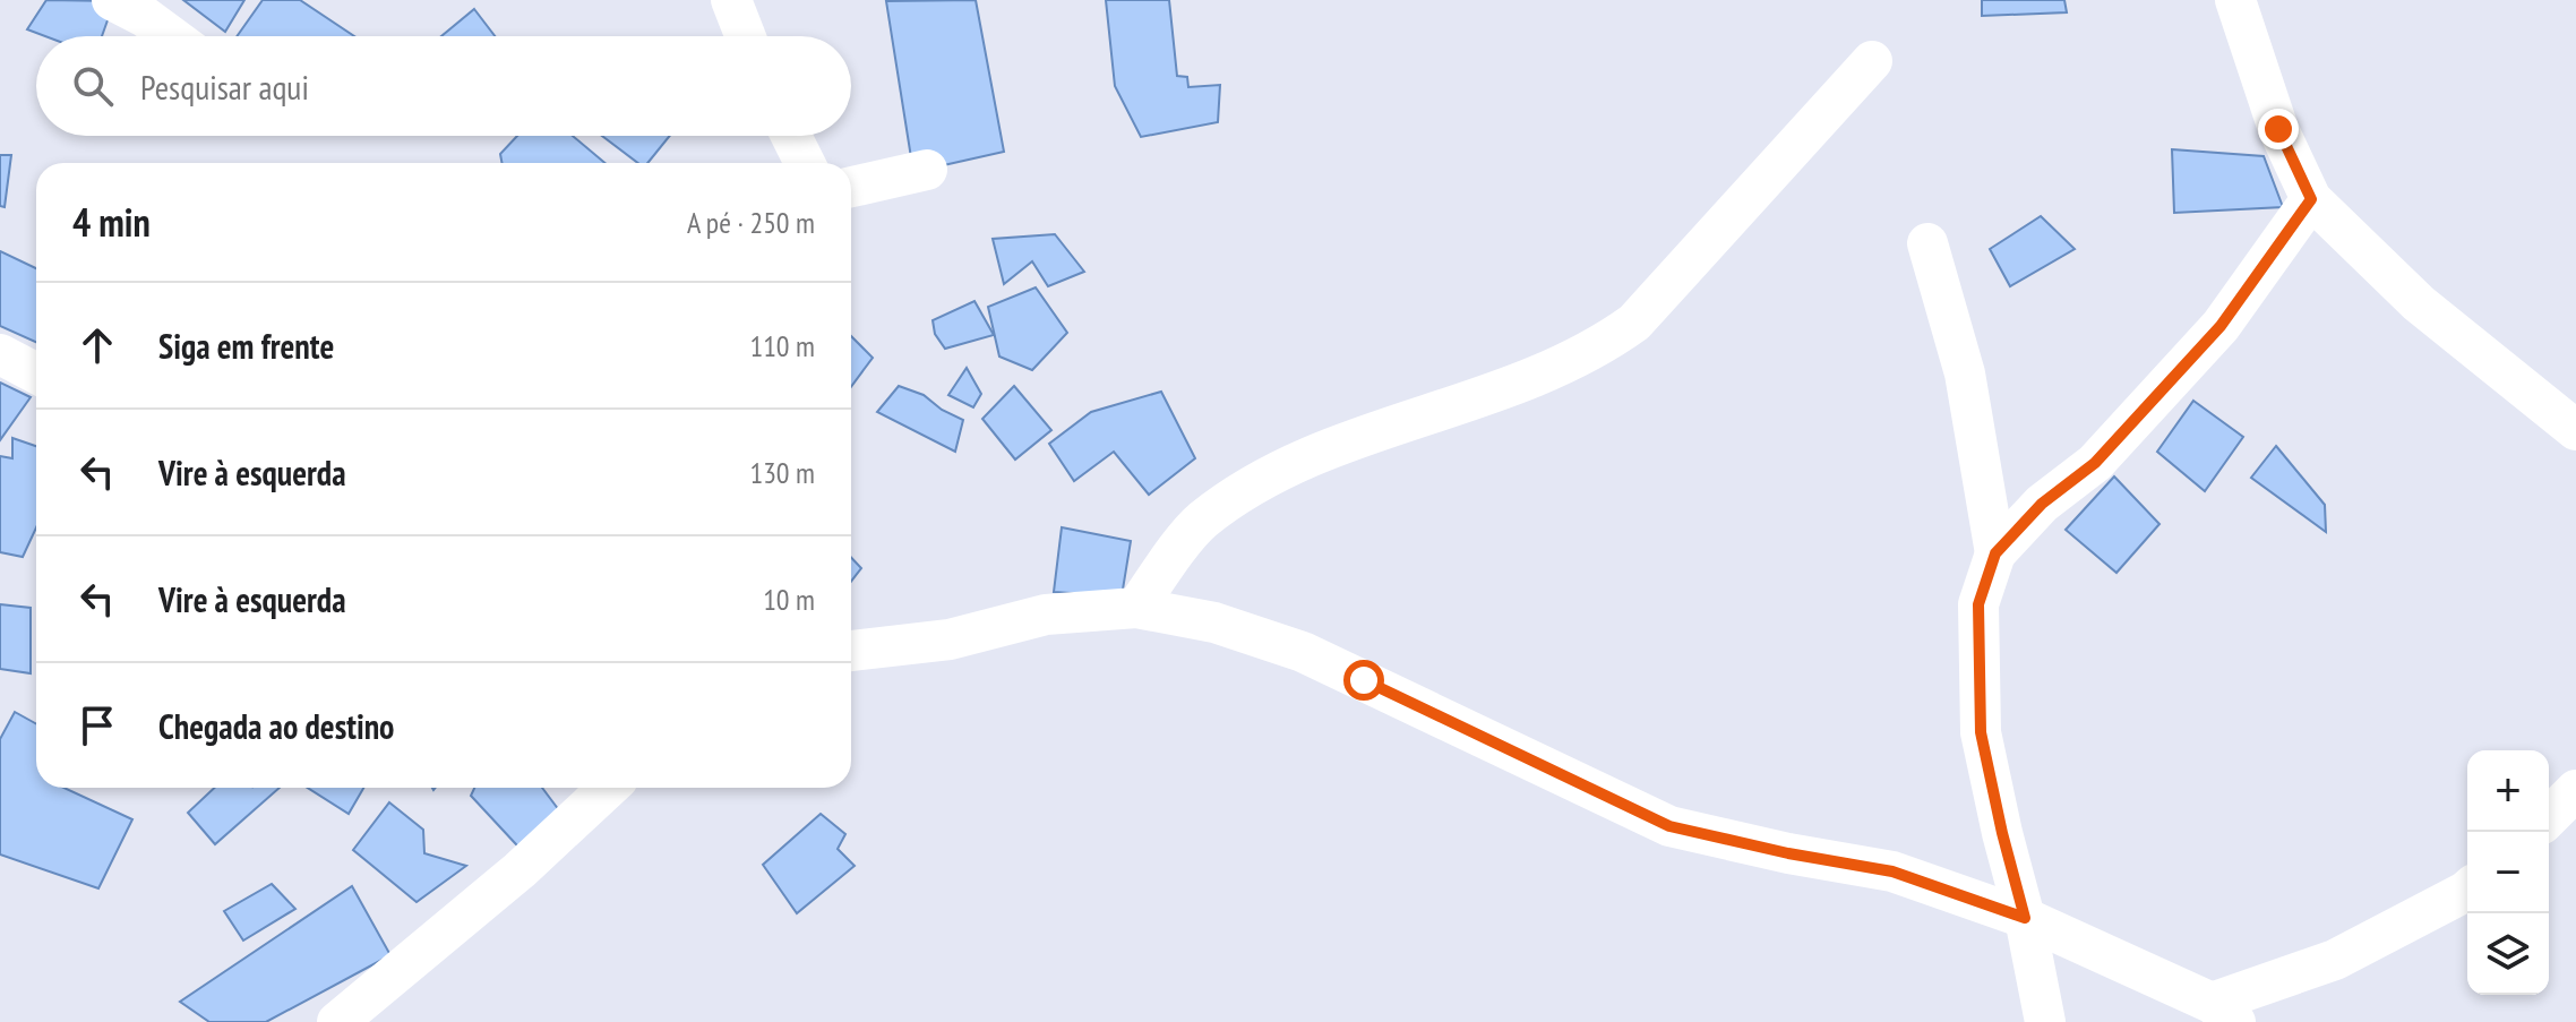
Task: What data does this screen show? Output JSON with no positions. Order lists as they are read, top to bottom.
{
  "page": {
    "search": "Pesquisar aqui",
    "heading": ["4 min", "A pé · 250 m"],
    "list": [
      ["Siga em frente", "110 m"],
      ["Vire à esquerda", "130 m"],
      ["Vire à esquerda", "10 m"],
      "Chegada ao destino"
    ],
    "map_buttons": ["+", "−"]
  }
}
